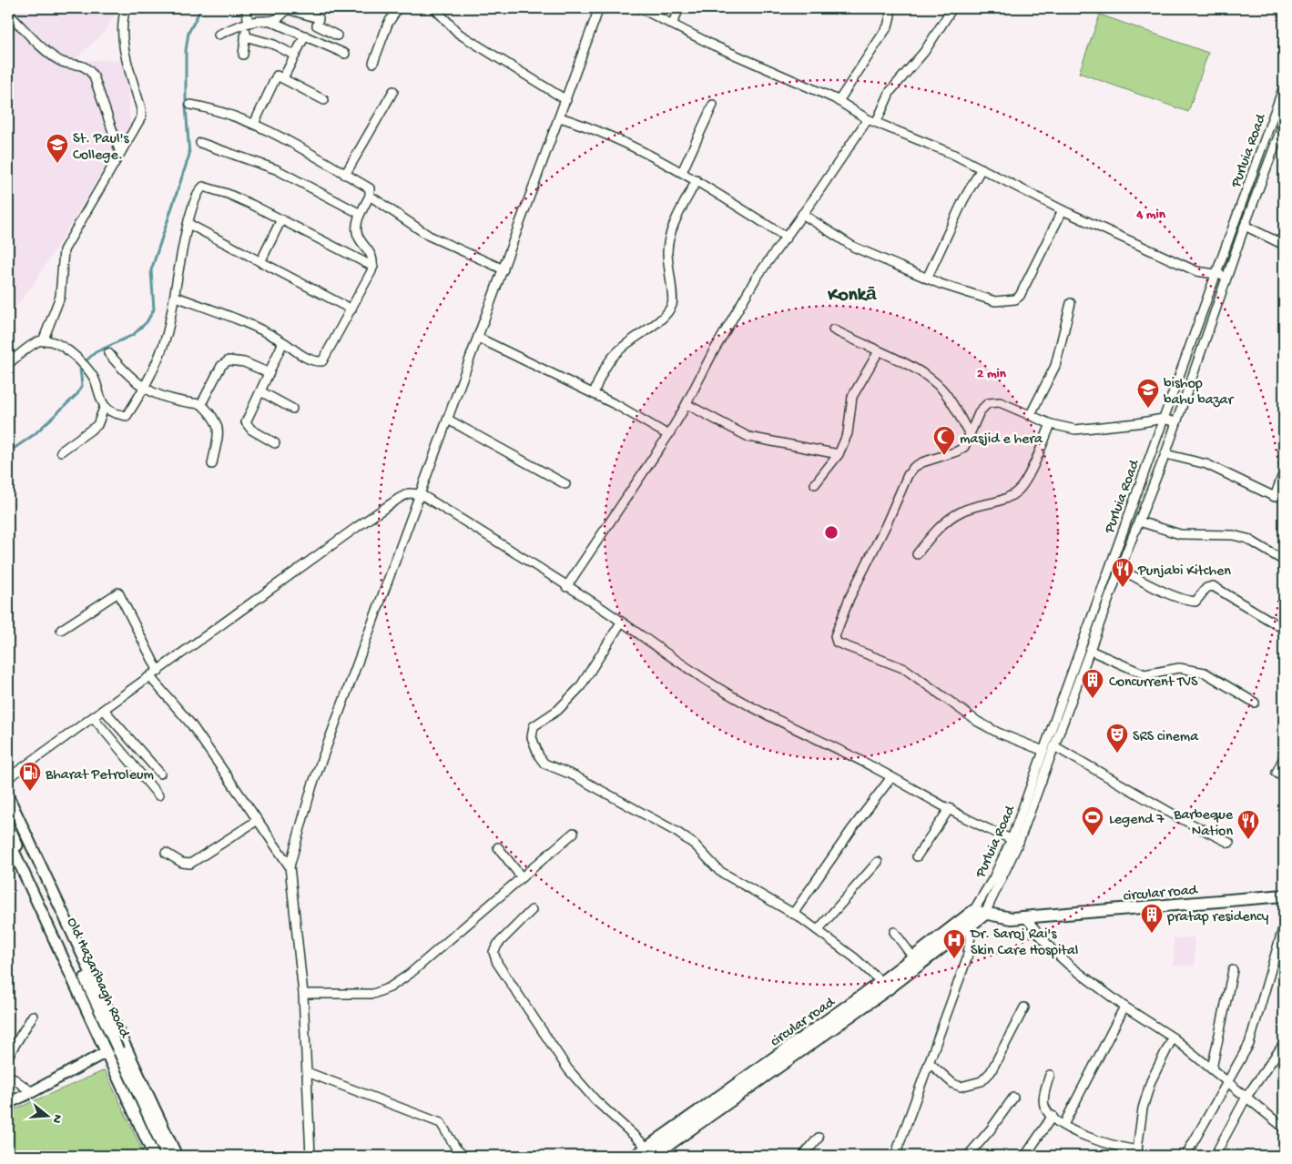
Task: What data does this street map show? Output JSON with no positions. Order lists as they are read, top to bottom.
{
  "streets": {
    "main road": ["circular road"],
    "street": ["Purluia Road", "Old Hazaribagh Road"]
  },
  "crossings": [
    ["Purluia Road", "circular road"]
  ],
  "districts": ["Konkā"],
  "places": {
    "school or university": ["St. Paul's College.", "bishop bahu bazar"],
    "mosque": ["masjid e hera"],
    "restaurant": ["Punjabi Kitchen", "Barbeque Nation"],
    "building": ["Concurrent TVS", "pratap residency"],
    "theatre": ["SRS cinema"],
    "fuel station": ["Bharat Petroleum"],
    "sports": ["Legend 7"],
    "hospital": ["Dr. Saroj Rai's Skin Care Hospital"]
  },
  "north": "right",
  "rings": ["4 min", "2 min"]
}
